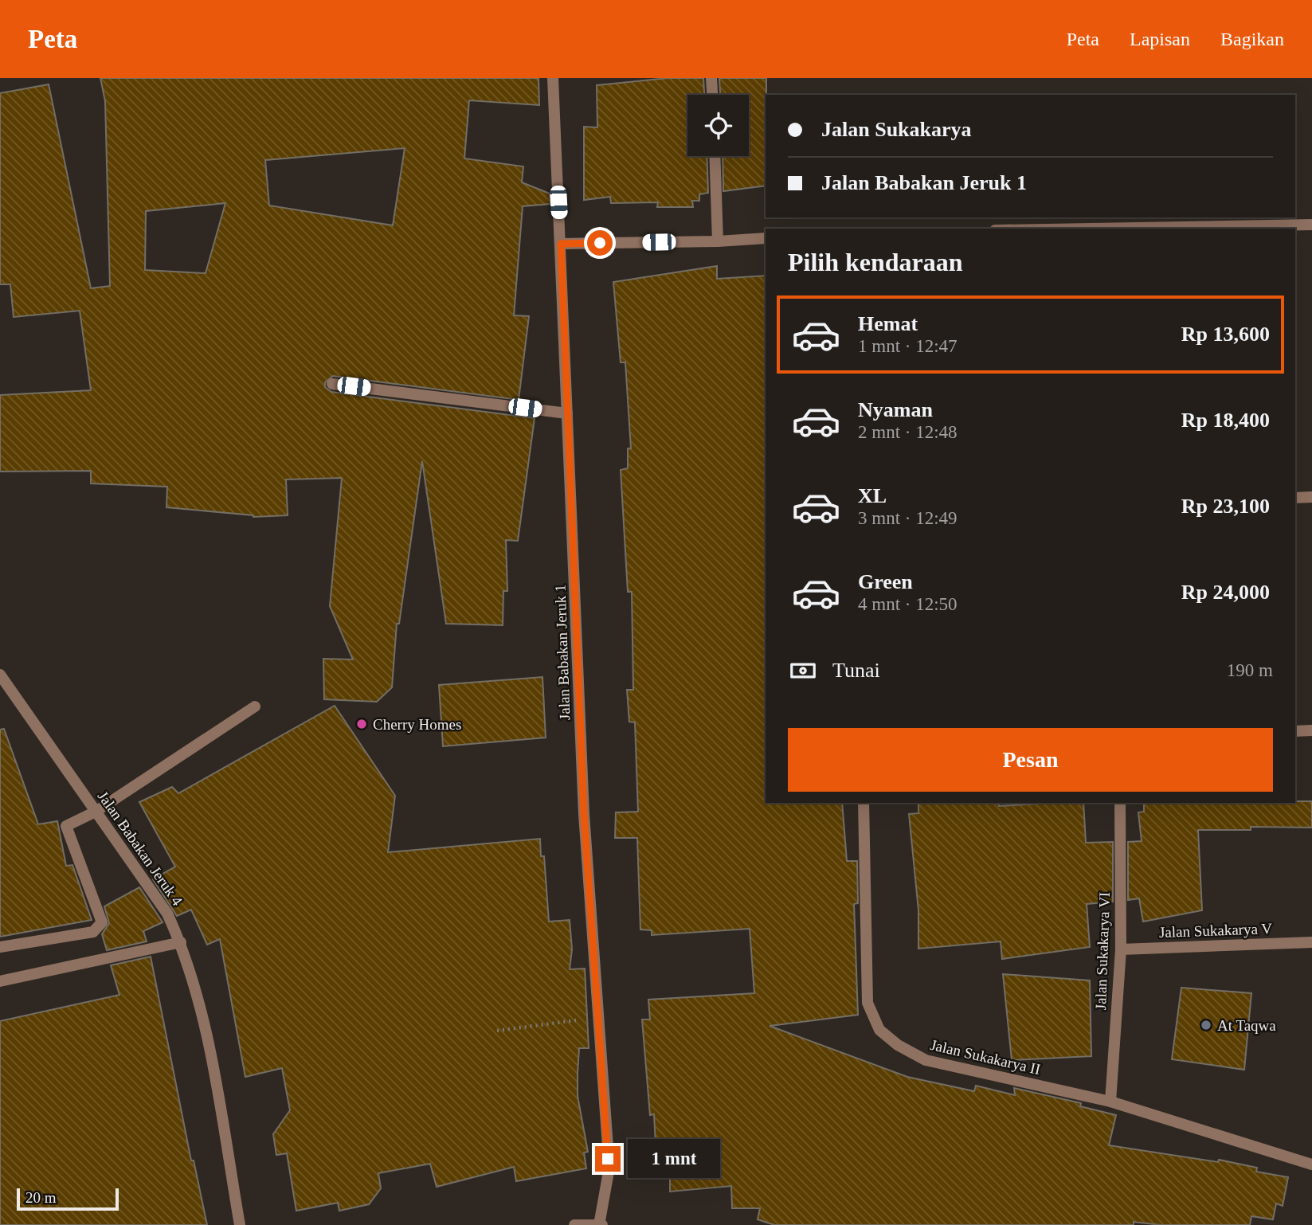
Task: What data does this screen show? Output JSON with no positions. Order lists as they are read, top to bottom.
{
  "streets": {
    "street": [
      "Jalan Babakan Jeruk 1",
      "Jalan Babakan Jeruk 4",
      "Jalan Sukakarya V",
      "Jalan Sukakarya VI",
      "Jalan Sukakarya II"
    ]
  },
  "crossings": [
    ["Jalan Sukakarya V", "Jalan Sukakarya VI"],
    ["Jalan Sukakarya VI", "Jalan Sukakarya II"]
  ],
  "places": ["Cherry Homes", "At Taqwa"],
  "scale_bar": "20 m",
  "page": {
    "header": "Peta",
    "nav": ["Peta", "Lapisan", "Bagikan"],
    "banner": ["Jalan Sukakarya", "Jalan Babakan Jeruk 1"],
    "heading": "Pilih kendaraan",
    "list": [
      {
        "name": "Hemat",
        "note": "1 mnt · 12:47",
        "value": "Rp 13,600"
      },
      {
        "name": "Nyaman",
        "note": "2 mnt · 12:48",
        "value": "Rp 18,400"
      },
      {
        "name": "XL",
        "note": "3 mnt · 12:49",
        "value": "Rp 23,100"
      },
      {
        "name": "Green",
        "note": "4 mnt · 12:50",
        "value": "Rp 24,000"
      }
    ],
    "pay": ["Tunai", "190 m"],
    "buttons": "Pesan",
    "bubble": "1 mnt",
    "scale": "20 m"
  }
}
